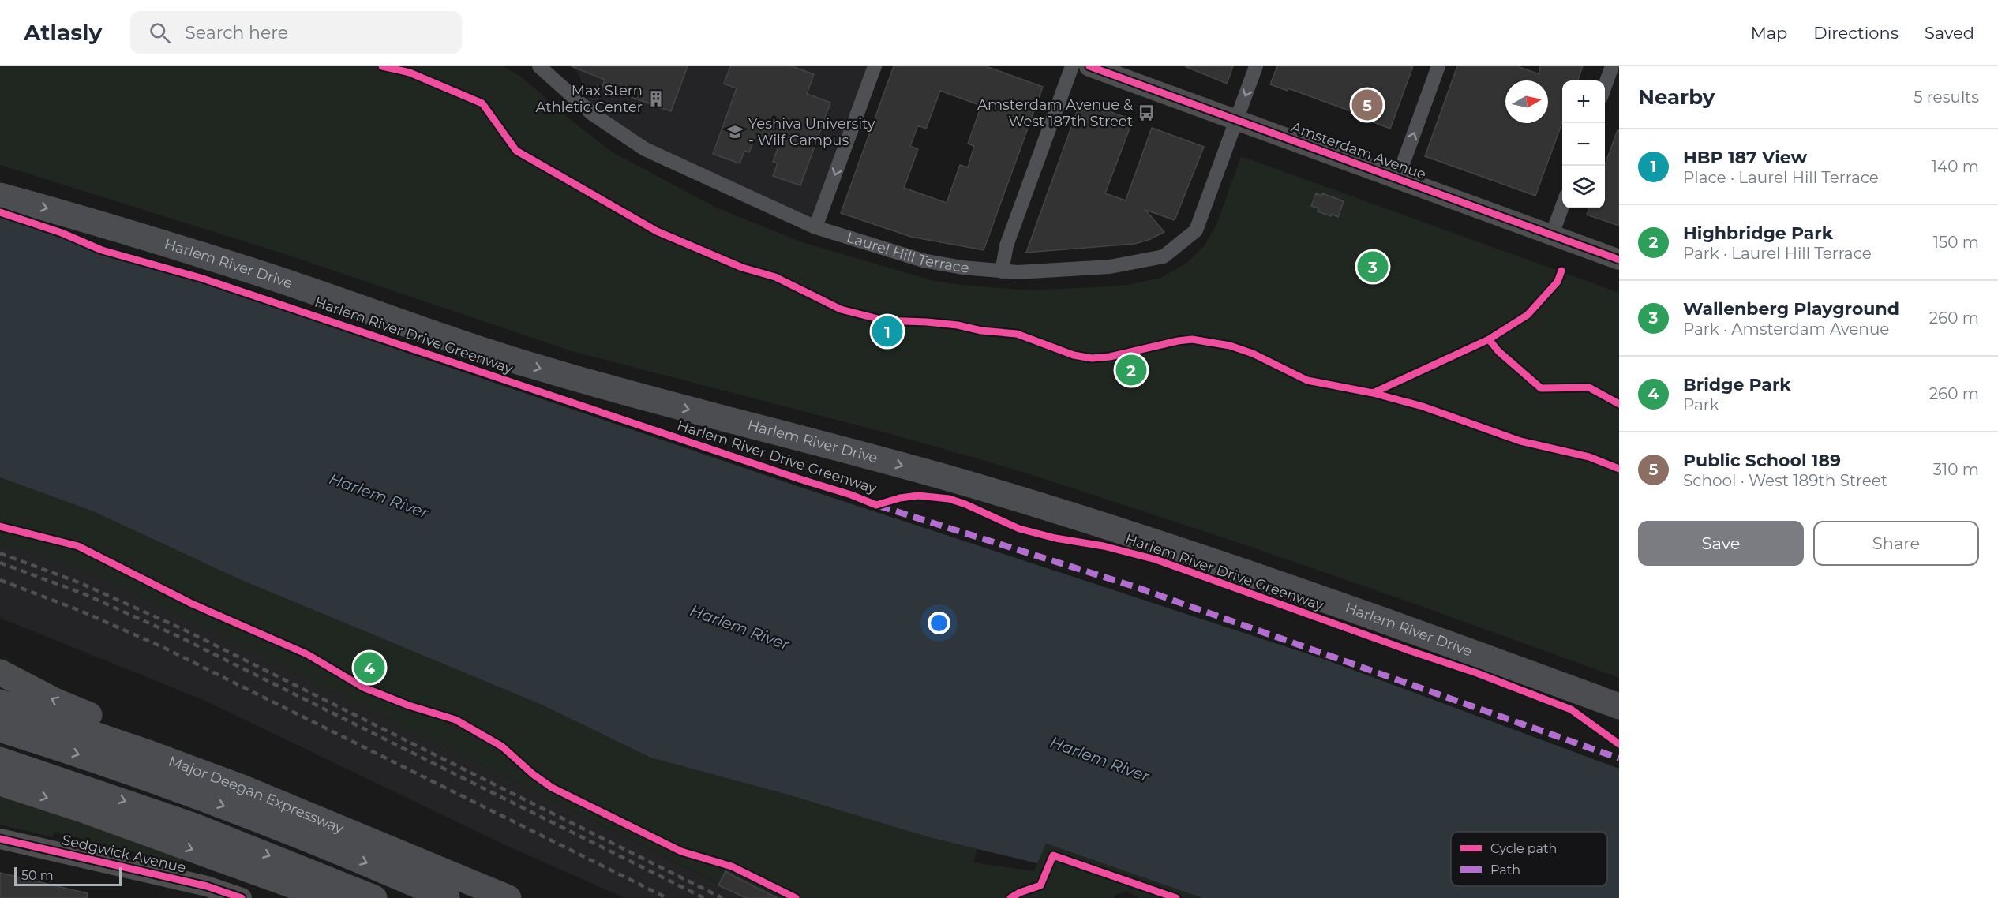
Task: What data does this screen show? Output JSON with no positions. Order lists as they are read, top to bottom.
{
  "streets": {
    "highway": ["Harlem River Drive", "Major Deegan Expressway"],
    "main road": ["Amsterdam Avenue", "Sedgwick Avenue"],
    "street": ["Laurel Hill Terrace"],
    "cycle path": ["Harlem River Drive Greenway"]
  },
  "crossings": [
    ["Amsterdam Avenue", "Laurel Hill Terrace"]
  ],
  "water": ["Harlem River"],
  "places": {
    "building": ["Max Stern Athletic Center"],
    "bus stop": ["Amsterdam Avenue & West 187th Street"],
    "school or university": ["Yeshiva University - Wilf Campus"]
  },
  "legend": ["Cycle path", "Path"],
  "scale_bar": "50 m",
  "north": "right",
  "page": {
    "header": "Atlasly",
    "search": "Search here",
    "nav": ["Map", "Directions", "Saved"],
    "heading": ["Nearby", "5 results"],
    "map_buttons": ["+", "−"],
    "pins": [
      "5",
      "3",
      "1",
      "2",
      "4"
    ],
    "list": [
      {
        "mark": "1",
        "name": "HBP 187 View",
        "note": "Place · Laurel Hill Terrace",
        "value": "140 m"
      },
      {
        "mark": "2",
        "name": "Highbridge Park",
        "note": "Park · Laurel Hill Terrace",
        "value": "150 m"
      },
      {
        "mark": "3",
        "name": "Wallenberg Playground",
        "note": "Park · Amsterdam Avenue",
        "value": "260 m"
      },
      {
        "mark": "4",
        "name": "Bridge Park",
        "note": "Park",
        "value": "260 m"
      },
      {
        "mark": "5",
        "name": "Public School 189",
        "note": "School · West 189th Street",
        "value": "310 m"
      }
    ],
    "buttons": ["Save", "Share"],
    "scale": "50 m"
  }
}
